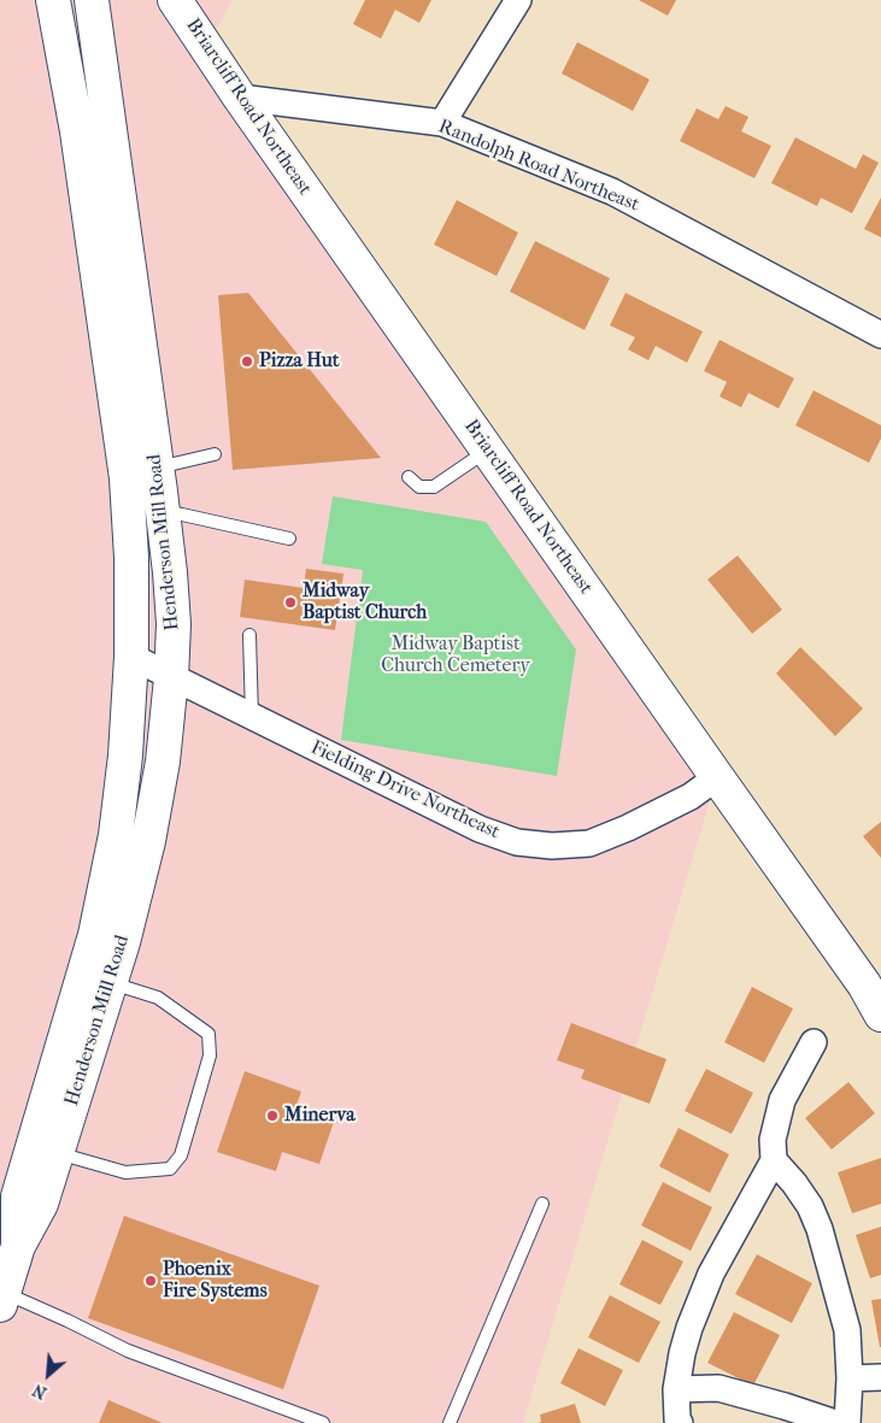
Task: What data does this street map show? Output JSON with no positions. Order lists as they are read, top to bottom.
{
  "streets": {
    "street": [
      "Briarcliff Road Northeast",
      "Randolph Road Northeast",
      "Henderson Mill Road",
      "Fielding Drive Northeast"
    ]
  },
  "crossings": [
    ["Briarcliff Road Northeast", "Randolph Road Northeast"],
    ["Briarcliff Road Northeast", "Fielding Drive Northeast"],
    ["Henderson Mill Road", "Fielding Drive Northeast"]
  ],
  "parks": ["Midway Baptist Church Cemetery"],
  "places": [
    "Pizza Hut",
    "Midway Baptist Church",
    "Minerva",
    "Phoenix Fire Systems"
  ],
  "north": "bottom left"
}
